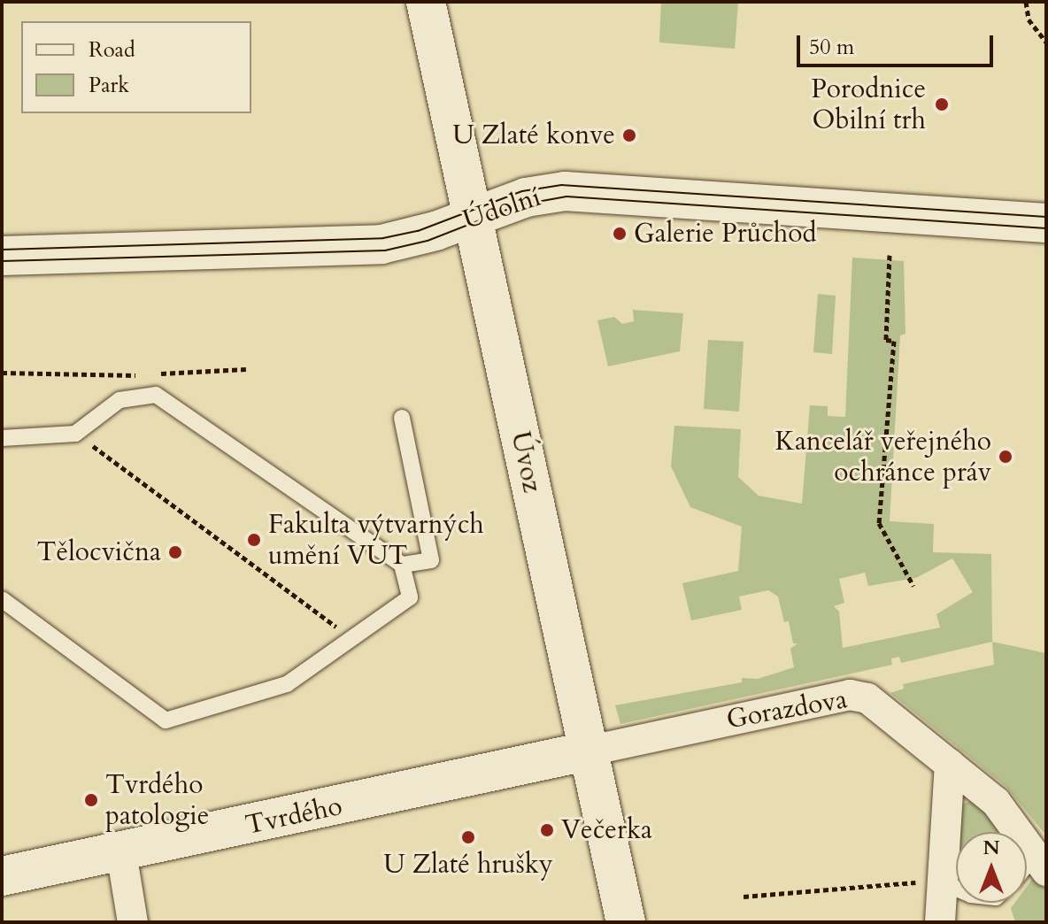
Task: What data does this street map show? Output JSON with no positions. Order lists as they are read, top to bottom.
{
  "streets": {
    "street": [
      "Údolní",
      "Úvoz",
      "Gorazdova",
      "Tvrdého"
    ]
  },
  "crossings": [
    ["Údolní", "Úvoz"],
    ["Úvoz", "Gorazdova"],
    ["Úvoz", "Tvrdého"],
    ["Gorazdova", "Tvrdého"]
  ],
  "places": [
    "Porodnice Obilní trh",
    "U Zlaté konve",
    "Galerie Průchod",
    "Kancelář veřejného ochránce práv",
    "Fakulta výtvarných umění VUT",
    "Tělocvična",
    "Tvrdého patologie",
    "Večerka",
    "U Zlaté hrušky"
  ],
  "legend": ["Road", "Park"],
  "scale_bar": "50 m",
  "north": "top"
}
